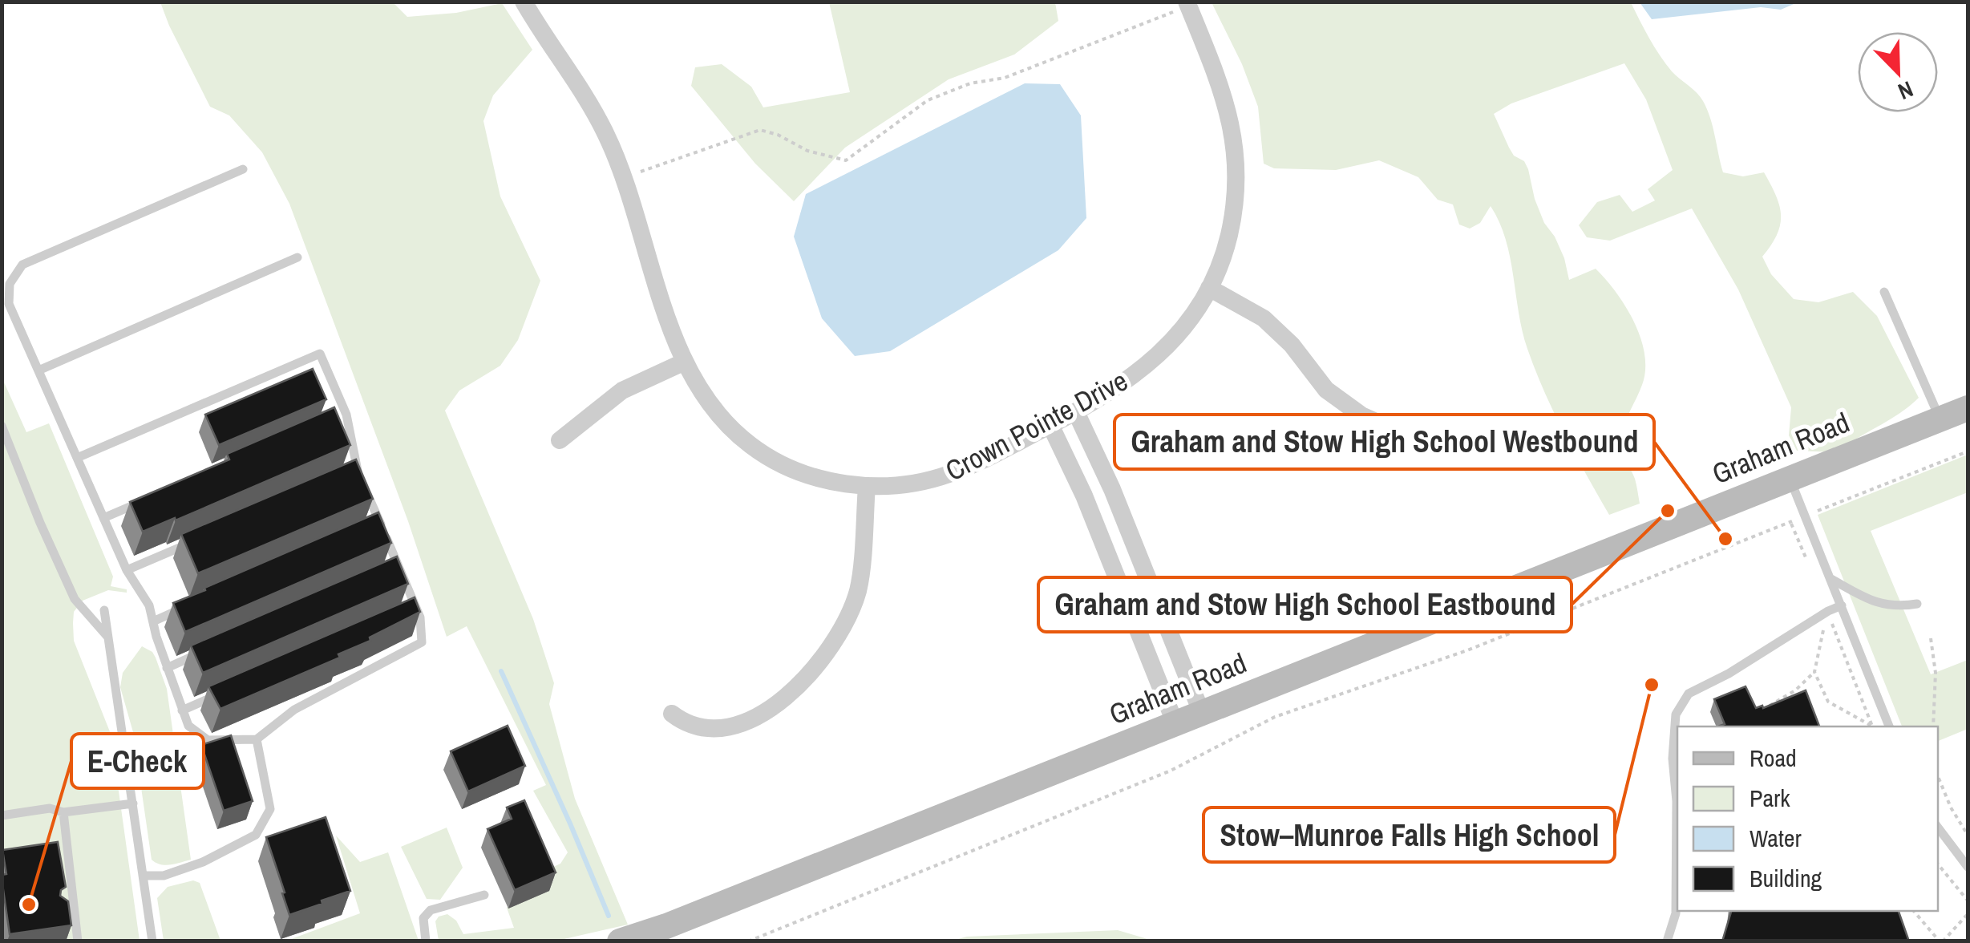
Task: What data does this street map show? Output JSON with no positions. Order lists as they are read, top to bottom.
{
  "streets": {
    "main road": ["Graham Road"],
    "street": ["Crown Pointe Drive"]
  },
  "places": [
    "Graham and Stow High School Eastbound",
    "Graham and Stow High School Westbound",
    "Stow–Munroe Falls High School",
    "E-Check"
  ],
  "legend": [
    "Road",
    "Park",
    "Water",
    "Building"
  ],
  "north": "bottom right"
}
